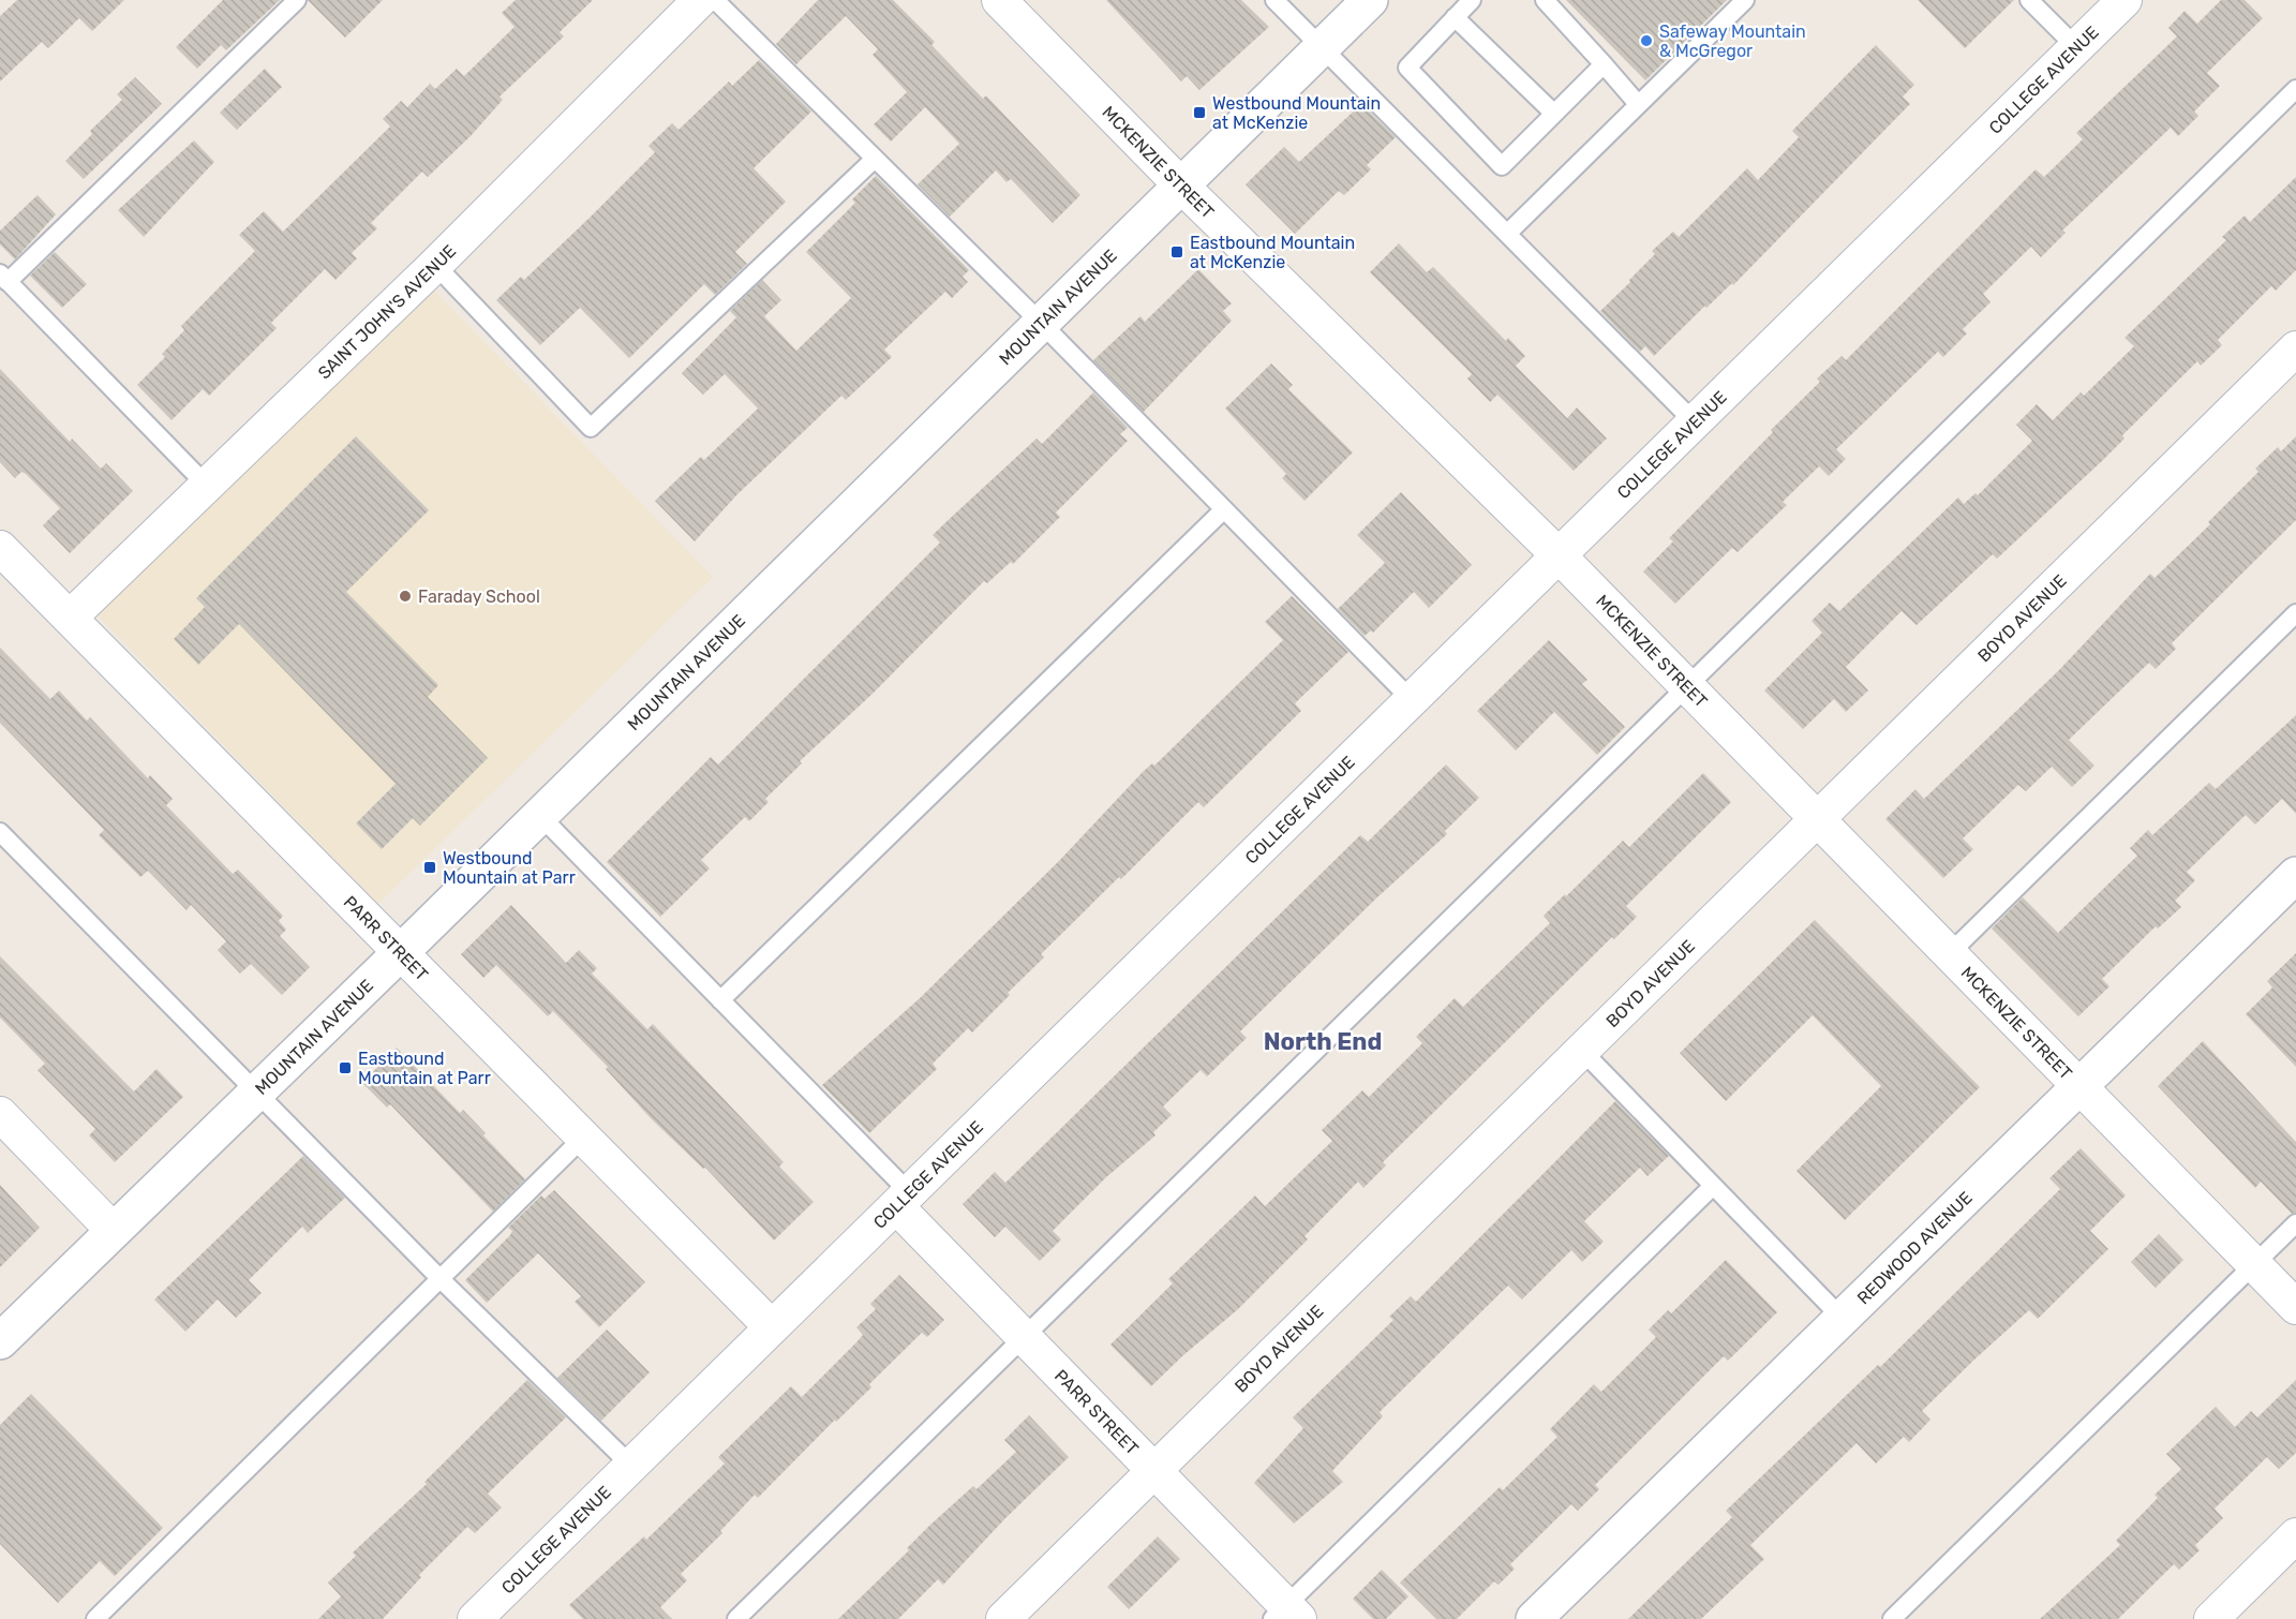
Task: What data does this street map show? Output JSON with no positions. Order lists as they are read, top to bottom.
{
  "streets": {
    "main road": ["MOUNTAIN AVENUE", "REDWOOD AVENUE"],
    "street": [
      "COLLEGE AVENUE",
      "MCKENZIE STREET",
      "SAINT JOHN'S AVENUE",
      "BOYD AVENUE",
      "PARR STREET"
    ]
  },
  "crossings": [
    ["COLLEGE AVENUE", "MCKENZIE STREET"],
    ["COLLEGE AVENUE", "PARR STREET"],
    ["MCKENZIE STREET", "MOUNTAIN AVENUE"],
    ["MCKENZIE STREET", "BOYD AVENUE"],
    ["MCKENZIE STREET", "REDWOOD AVENUE"],
    ["MOUNTAIN AVENUE", "PARR STREET"],
    ["SAINT JOHN'S AVENUE", "PARR STREET"],
    ["BOYD AVENUE", "PARR STREET"]
  ],
  "districts": ["North End"],
  "places": {
    "other": ["Safeway Mountain & McGregor", "Faraday School"],
    "transit": [
      "Westbound Mountain at McKenzie",
      "Eastbound Mountain at McKenzie",
      "Westbound Mountain at Parr",
      "Eastbound Mountain at Parr"
    ]
  }
}
